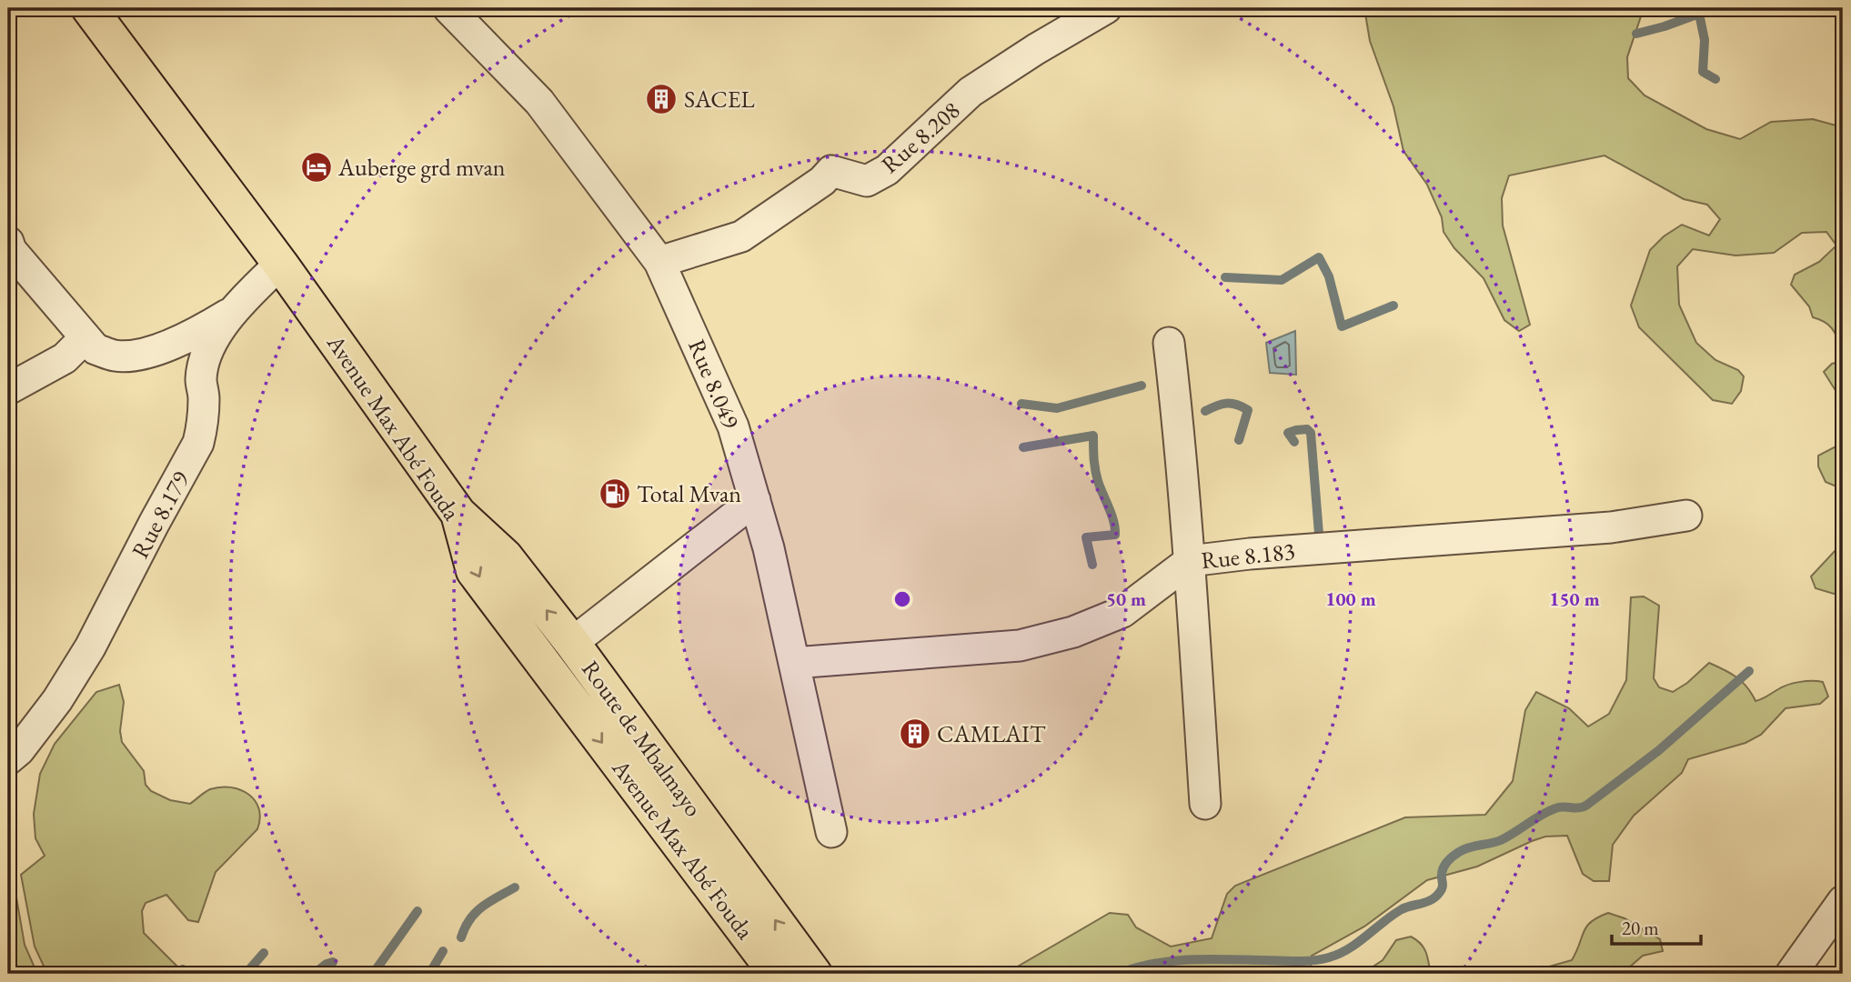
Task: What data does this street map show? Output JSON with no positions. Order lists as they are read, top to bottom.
{
  "streets": {
    "highway": ["Avenue Max Abé Fouda", "Route de Mbalmayo"],
    "street": [
      "Rue 8.208",
      "Rue 8.049",
      "Rue 8.179",
      "Rue 8.183"
    ]
  },
  "crossings": [
    ["Rue 8.208", "Rue 8.049"],
    ["Rue 8.049", "Rue 8.183"],
    ["Avenue Max Abé Fouda", "Rue 8.179"],
    ["Avenue Max Abé Fouda", "Route de Mbalmayo"]
  ],
  "one_way": ["Avenue Max Abé Fouda", "Route de Mbalmayo"],
  "places": {
    "building": ["SACEL", "CAMLAIT"],
    "hotel": ["Auberge grd mvan"],
    "fuel station": ["Total Mvan"]
  },
  "scale_bar": "20 m",
  "rings": ["50 m", "100 m", "150 m"]
}
